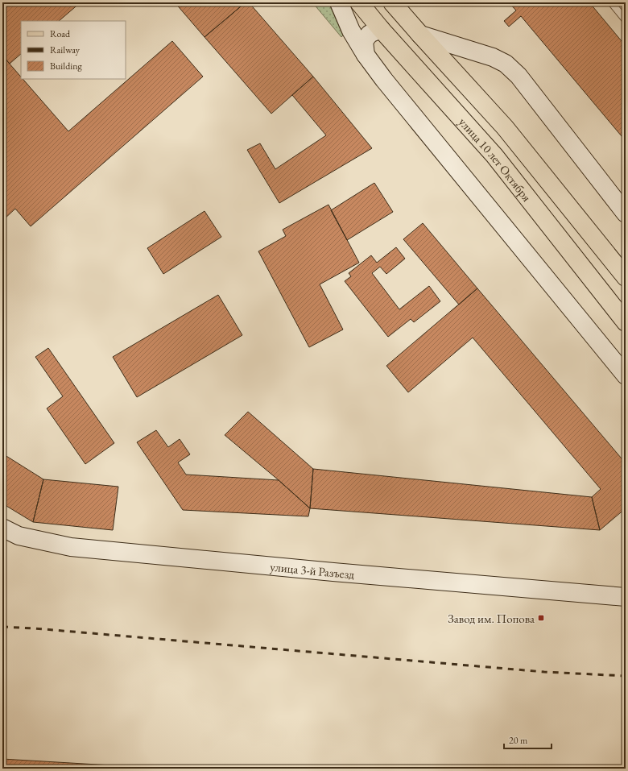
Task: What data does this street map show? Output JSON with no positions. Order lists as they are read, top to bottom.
{
  "streets": {
    "main road": ["улица 10 лет Октября", "улица 3-й Разъезд"]
  },
  "places": {
    "transit": ["Завод им. Попова"]
  },
  "legend": ["Road", "Railway", "Building"],
  "scale_bar": "20 m"
}
